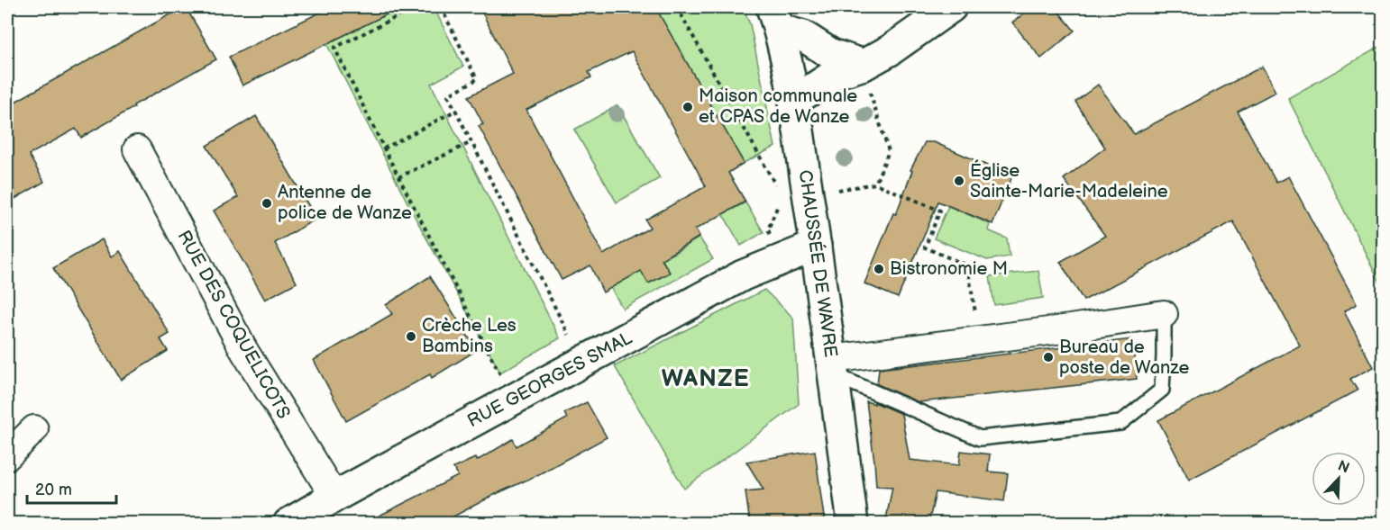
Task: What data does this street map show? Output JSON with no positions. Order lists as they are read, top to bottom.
{
  "streets": {
    "street": ["CHAUSSÉE DE WAVRE", "RUE DES COQUELICOTS", "RUE GEORGES SMAL"]
  },
  "crossings": [
    ["CHAUSSÉE DE WAVRE", "RUE GEORGES SMAL"],
    ["RUE DES COQUELICOTS", "RUE GEORGES SMAL"]
  ],
  "districts": ["WANZE"],
  "places": [
    "Maison communale et CPAS de Wanze",
    "Église Sainte-Marie-Madeleine",
    "Antenne de police de Wanze",
    "Bistronomie M",
    "Crèche Les Bambins",
    "Bureau de poste de Wanze"
  ],
  "scale_bar": "20 m",
  "north": "top right"
}
